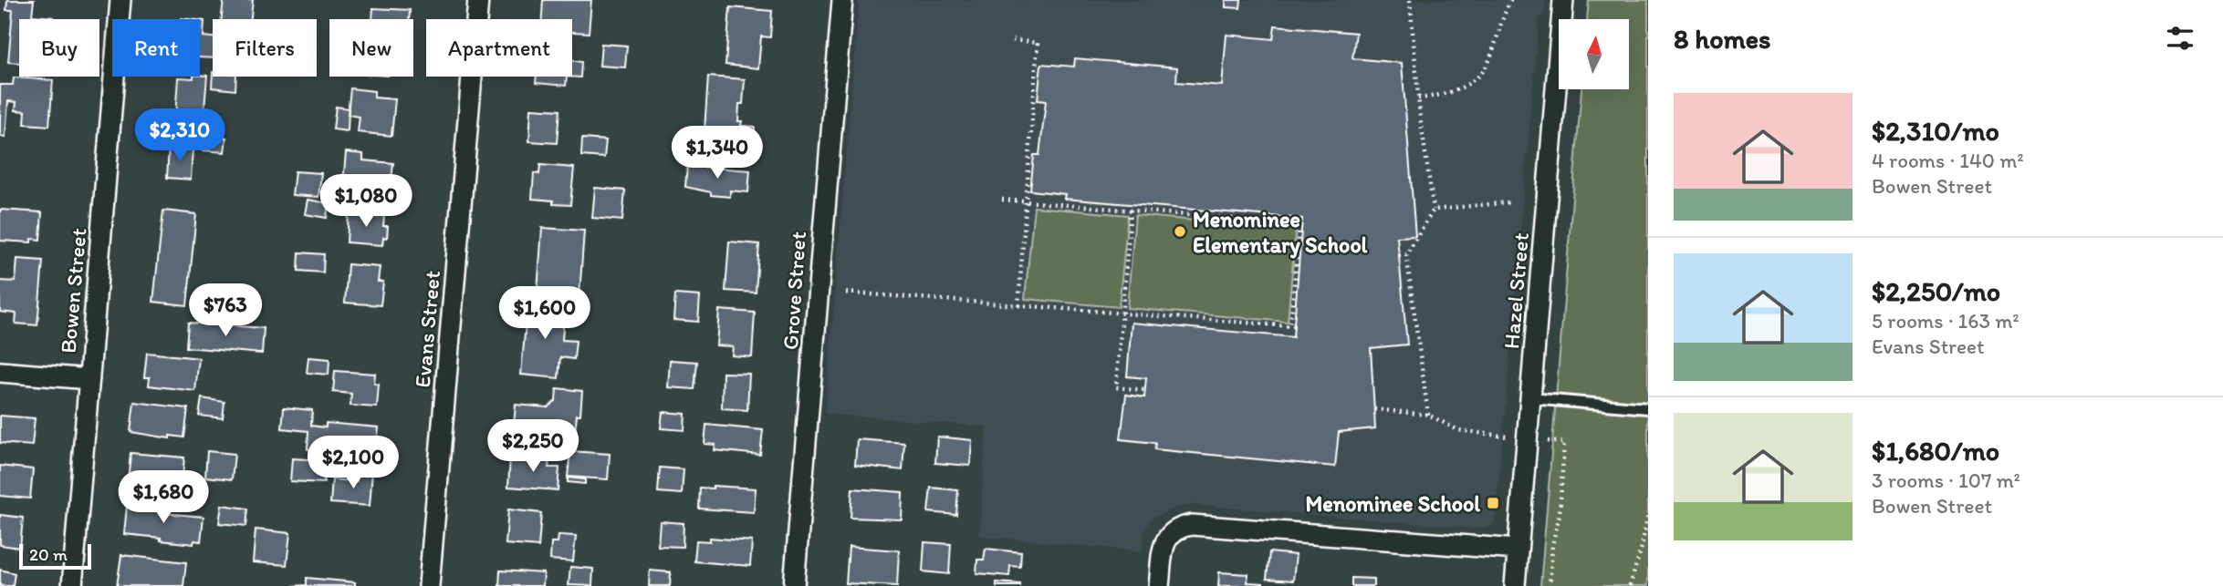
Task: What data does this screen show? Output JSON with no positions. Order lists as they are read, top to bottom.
{
  "streets": {
    "street": [
      "Bowen Street",
      "Grove Street",
      "Hazel Street",
      "Evans Street"
    ]
  },
  "places": {
    "other": ["Menominee Elementary School"],
    "transit": ["Menominee School"]
  },
  "scale_bar": "20 m",
  "north": "top",
  "page": {
    "heading": "8 homes",
    "chip": [
      "Buy",
      "Rent",
      "Filters",
      "New",
      "Apartment"
    ],
    "list": [
      {
        "name": "$2,310/mo",
        "note": "4 rooms · 140 m² · Bowen Street"
      },
      {
        "name": "$2,250/mo",
        "note": "5 rooms · 163 m² · Evans Street"
      },
      {
        "name": "$1,680/mo",
        "note": "3 rooms · 107 m² · Bowen Street"
      }
    ],
    "price": [
      "$2,310",
      "$1,340",
      "$1,080",
      "$763",
      "$1,600",
      "$2,250",
      "$2,100",
      "$1,680"
    ],
    "scale": "20 m"
  }
}
